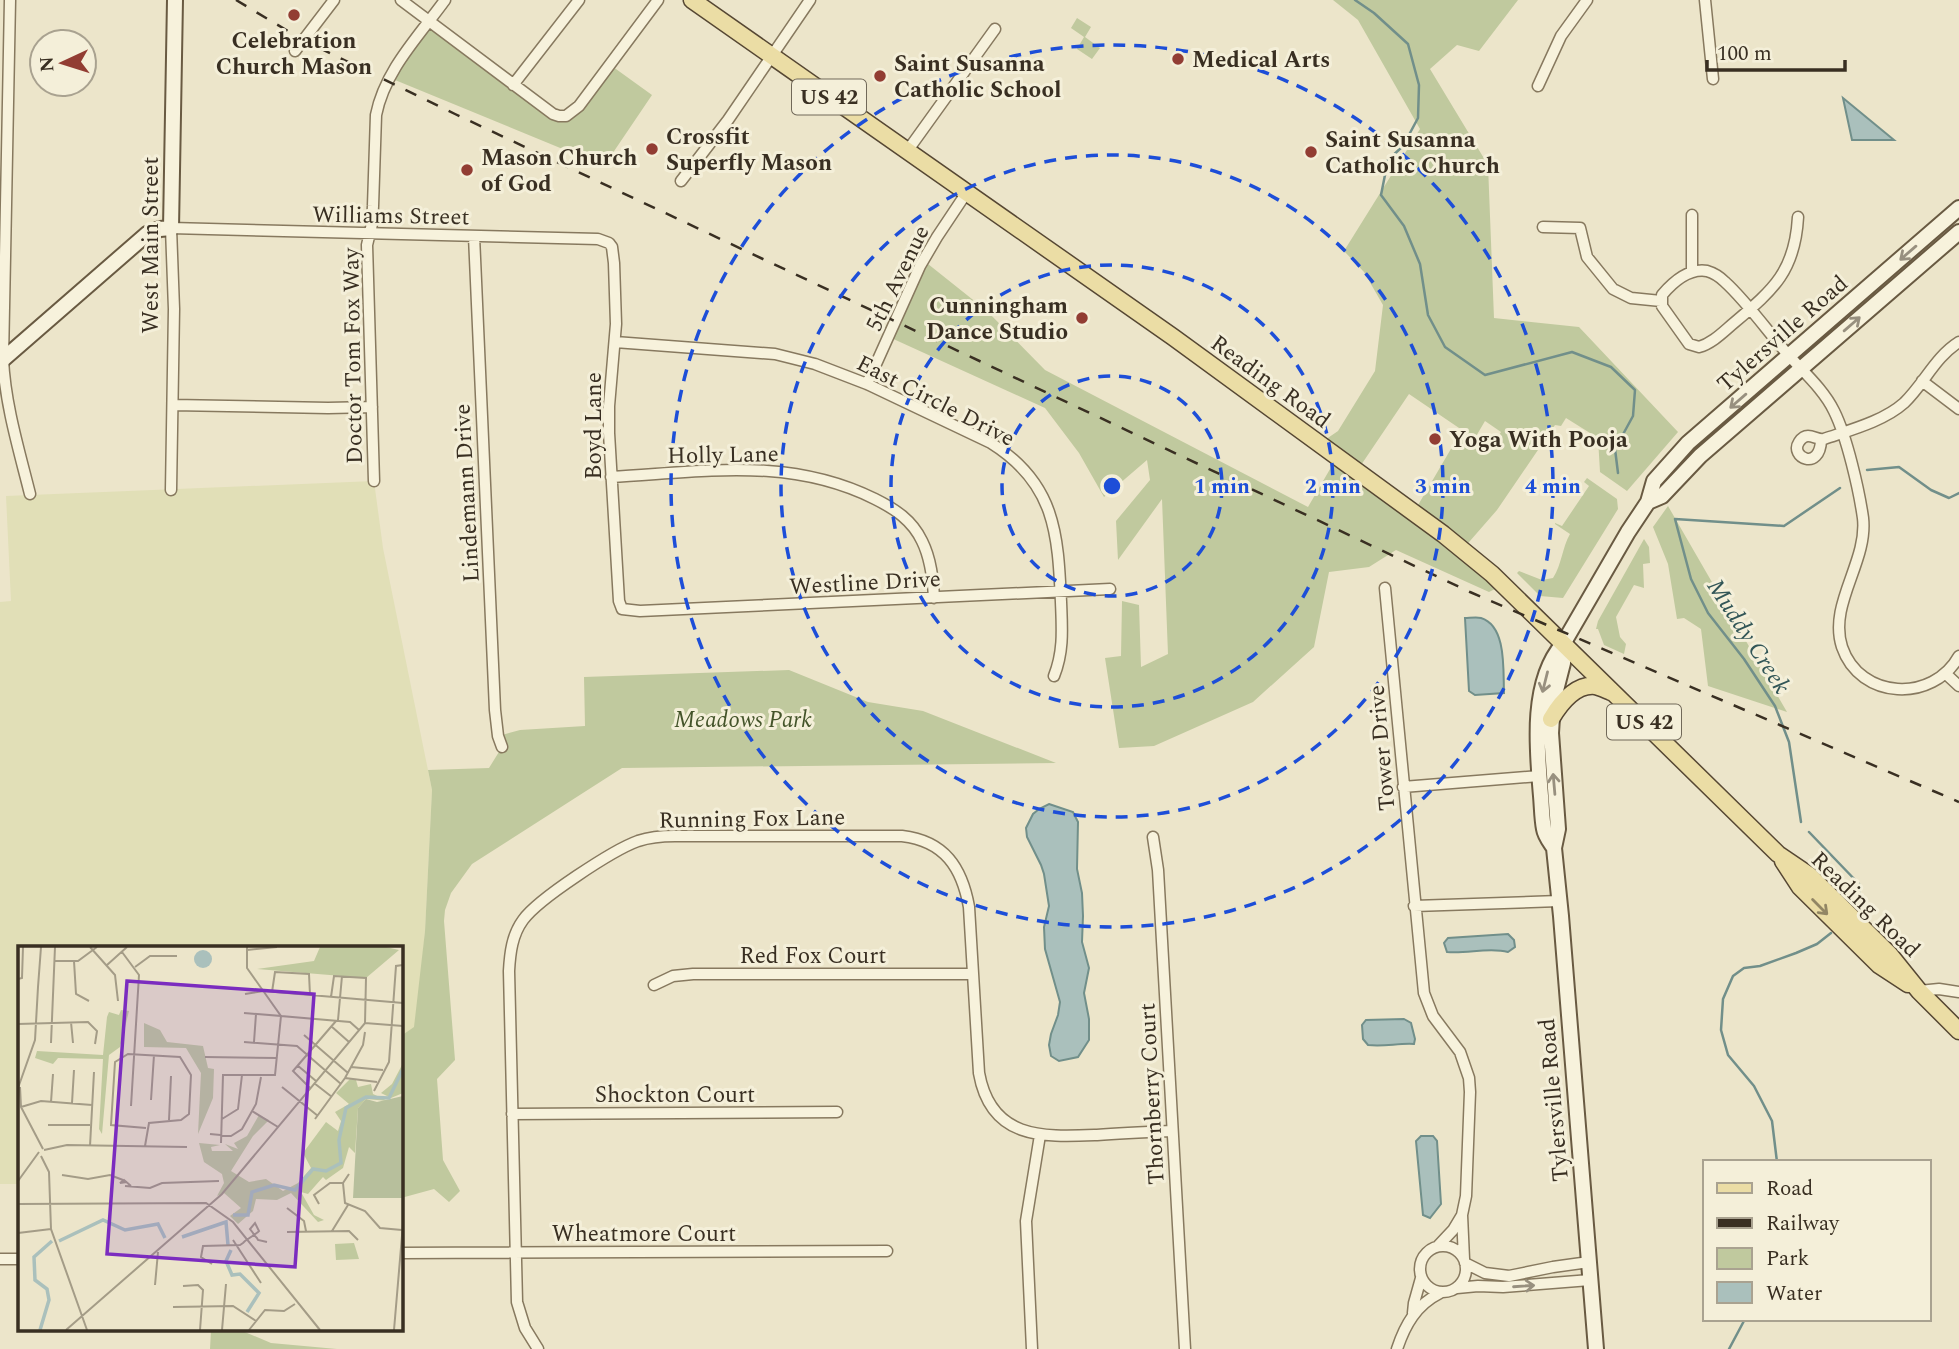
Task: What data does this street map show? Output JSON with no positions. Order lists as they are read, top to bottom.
{
  "streets": {
    "main road": [
      "US 42",
      "West Main Street",
      "Tylersville Road",
      "Reading Road"
    ],
    "street": [
      "Williams Street",
      "5th Avenue",
      "Doctor Tom Fox Way",
      "East Circle Drive",
      "Boyd Lane",
      "Holly Lane",
      "Lindemann Drive",
      "Westline Drive",
      "Tower Drive",
      "Running Fox Lane",
      "Red Fox Court",
      "Shockton Court",
      "Thornberry Court",
      "Wheatmore Court"
    ]
  },
  "crossings": [
    ["Williams Street", "West Main Street"],
    ["Williams Street", "Doctor Tom Fox Way"],
    ["Williams Street", "Boyd Lane"],
    ["Williams Street", "Lindemann Drive"],
    ["5th Avenue", "Reading Road"],
    ["5th Avenue", "East Circle Drive"],
    ["Tylersville Road", "Reading Road"],
    ["East Circle Drive", "Boyd Lane"],
    ["East Circle Drive", "Westline Drive"],
    ["Boyd Lane", "Holly Lane"],
    ["Boyd Lane", "Westline Drive"],
    ["Holly Lane", "Westline Drive"],
    ["Running Fox Lane", "Red Fox Court"],
    ["Running Fox Lane", "Shockton Court"],
    ["Running Fox Lane", "Thornberry Court"],
    ["Running Fox Lane", "Wheatmore Court"]
  ],
  "water": ["Muddy Creek"],
  "parks": ["Meadows Park"],
  "places": [
    "Celebration Church Mason",
    "Medical Arts",
    "Saint Susanna Catholic School",
    "Crossfit Superfly Mason",
    "Saint Susanna Catholic Church",
    "Mason Church of God",
    "Cunningham Dance Studio",
    "Yoga With Pooja"
  ],
  "legend": [
    "Road",
    "Railway",
    "Park",
    "Water"
  ],
  "scale_bar": "100 m",
  "north": "left",
  "rings": [
    "1 min",
    "2 min",
    "3 min",
    "4 min"
  ]
}
